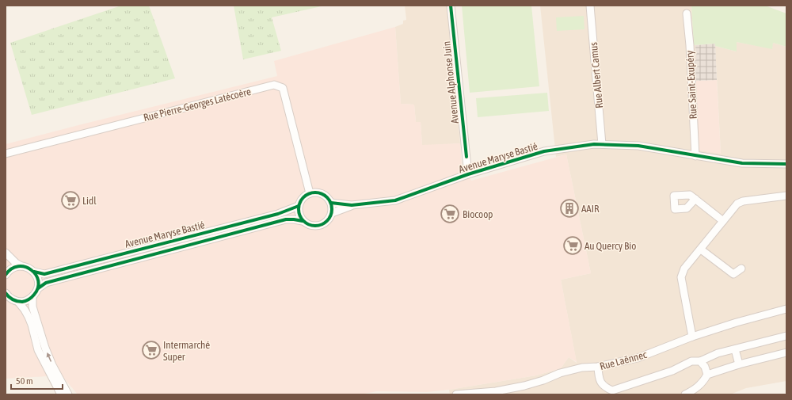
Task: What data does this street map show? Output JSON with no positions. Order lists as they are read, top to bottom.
{
  "streets": {
    "street": [
      "Rue Albert Camus",
      "Avenue Alphonse Juin",
      "Rue Saint-Exupéry",
      "Rue Pierre-Georges Latécoère",
      "Avenue Maryse Bastié",
      "Rue Laënnec"
    ]
  },
  "crossings": [
    ["Rue Albert Camus", "Avenue Maryse Bastié"],
    ["Avenue Alphonse Juin", "Avenue Maryse Bastié"],
    ["Rue Saint-Exupéry", "Avenue Maryse Bastié"],
    ["Rue Pierre-Georges Latécoère", "Avenue Maryse Bastié"]
  ],
  "places": {
    "supermarket": [
      "Lidl",
      "Biocoop",
      "Au Quercy Bio",
      "Intermarché Super"
    ],
    "building": ["AAIR"]
  },
  "scale_bar": "50 m"
}
